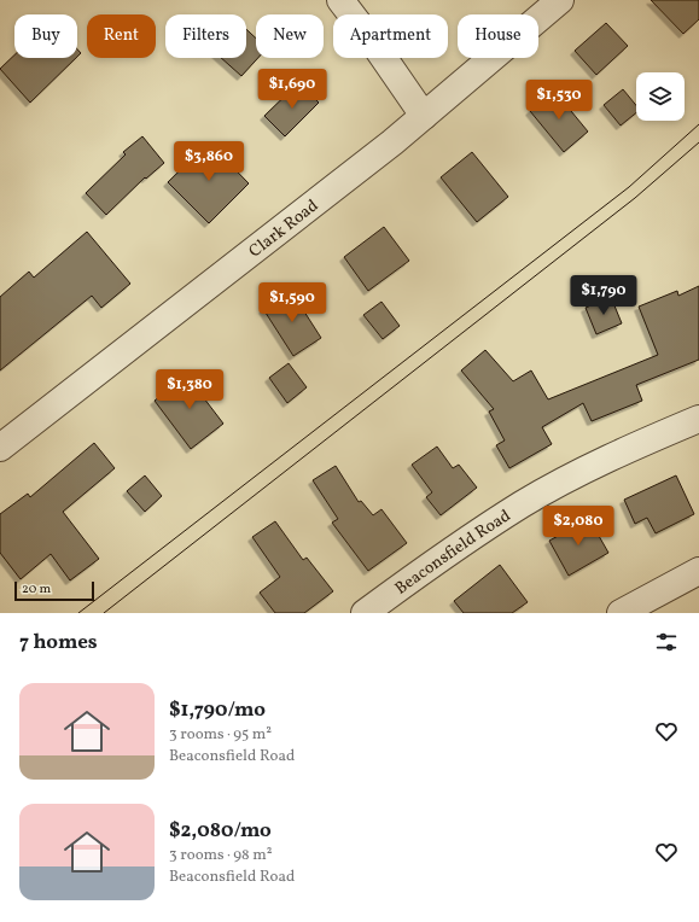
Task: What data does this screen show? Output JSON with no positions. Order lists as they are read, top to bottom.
{
  "streets": {
    "street": ["Clark Road", "Beaconsfield Road"]
  },
  "scale_bar": "20 m",
  "page": {
    "chip": [
      "Buy",
      "Rent",
      "Filters",
      "New",
      "Apartment",
      "House"
    ],
    "price": [
      "$1,690",
      "$1,530",
      "$3,860",
      "$1,790",
      "$1,590",
      "$1,380",
      "$2,080"
    ],
    "scale": "20 m",
    "heading": "7 homes",
    "list": [
      {
        "name": "$1,790/mo",
        "note": "3 rooms · 95 m² · Beaconsfield Road"
      },
      {
        "name": "$2,080/mo",
        "note": "3 rooms · 98 m² · Beaconsfield Road"
      }
    ]
  }
}
